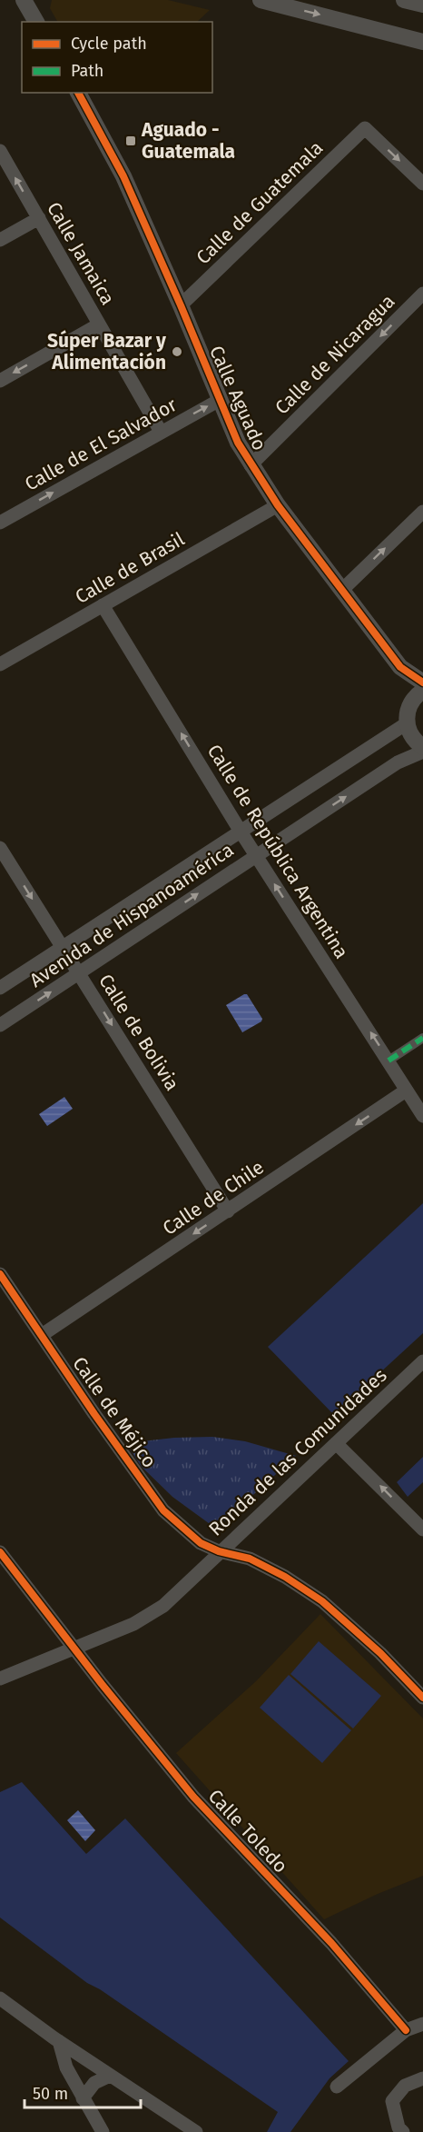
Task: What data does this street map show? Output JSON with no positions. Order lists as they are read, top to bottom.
{
  "streets": {
    "street": [
      "Calle de Guatemala",
      "Calle Jamaica",
      "Calle de Nicaragua",
      "Calle Aguado",
      "Calle de El Salvador",
      "Calle de Brasil",
      "Calle de República Argentina",
      "Avenida de Hispanoamérica",
      "Calle de Bolivia",
      "Calle de Chile",
      "Calle de Méjico",
      "Ronda de las Comunidades",
      "Calle Toledo"
    ]
  },
  "crossings": [
    ["Calle de Guatemala", "Calle Aguado"],
    ["Calle Jamaica", "Calle de El Salvador"],
    ["Calle de Nicaragua", "Calle Aguado"],
    ["Calle Aguado", "Calle de El Salvador"],
    ["Calle Aguado", "Calle de Brasil"],
    ["Calle de Brasil", "Calle de República Argentina"],
    ["Calle de República Argentina", "Avenida de Hispanoamérica"],
    ["Calle de República Argentina", "Calle de Chile"],
    ["Avenida de Hispanoamérica", "Calle de Bolivia"],
    ["Calle de Bolivia", "Calle de Chile"],
    ["Calle de Chile", "Calle de Méjico"],
    ["Calle de Méjico", "Ronda de las Comunidades"],
    ["Ronda de las Comunidades", "Calle Toledo"]
  ],
  "one_way": [
    "Calle de Guatemala",
    "Calle de Nicaragua",
    "Calle de El Salvador",
    "Calle de República Argentina",
    "Calle de Bolivia",
    "Calle de Chile"
  ],
  "places": {
    "transit": ["Aguado - Guatemala"],
    "other": ["Súper Bazar y Alimentación"]
  },
  "legend": ["Cycle path", "Path"],
  "scale_bar": "50 m"
}
